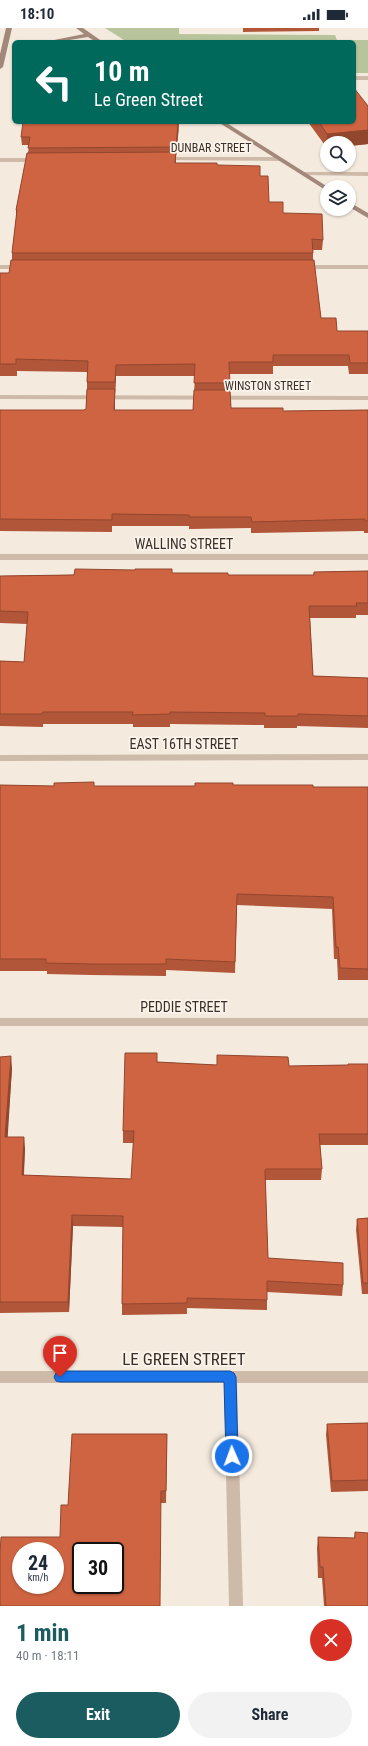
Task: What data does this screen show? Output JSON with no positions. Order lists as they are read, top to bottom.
{
  "streets": {
    "street": [
      "DUNBAR STREET",
      "WINSTON STREET",
      "WALLING STREET",
      "EAST 16TH STREET",
      "PEDDIE STREET",
      "LE GREEN STREET"
    ]
  },
  "page": {
    "status": "18:10",
    "turn": ["10 m", "Le Green Street"],
    "speed": "24 km/h",
    "limit": "30",
    "heading": ["1 min", "40 m · 18:11"],
    "buttons": ["Exit", "Share"]
  }
}
